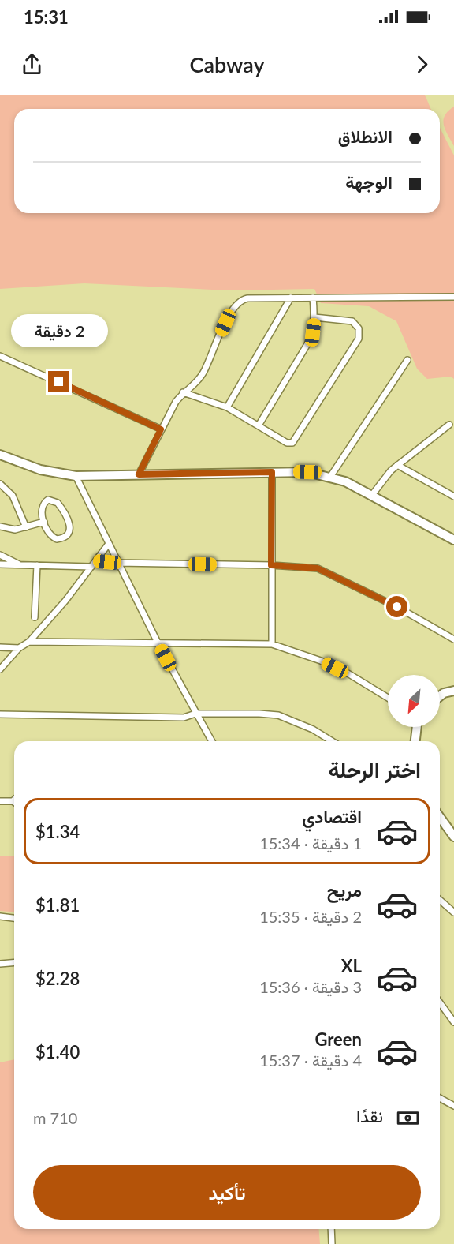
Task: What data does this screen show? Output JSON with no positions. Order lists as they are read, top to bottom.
{
  "north": "bottom left",
  "page": {
    "status": "15:31",
    "header": "Cabway",
    "banner": ["الانطلاق", "الوجهة"],
    "bubble": "2 دقيقة",
    "heading": "اختر الرحلة",
    "list": [
      {
        "name": "اقتصادي",
        "note": "1 دقيقة · 15:34",
        "value": "$1.34"
      },
      {
        "name": "مريح",
        "note": "2 دقيقة · 15:35",
        "value": "$1.81"
      },
      {
        "name": "XL",
        "note": "3 دقيقة · 15:36",
        "value": "$2.28"
      },
      {
        "name": "Green",
        "note": "4 دقيقة · 15:37",
        "value": "$1.40"
      }
    ],
    "pay": ["نقدًا", "710 m"],
    "buttons": "تأكيد"
  }
}
